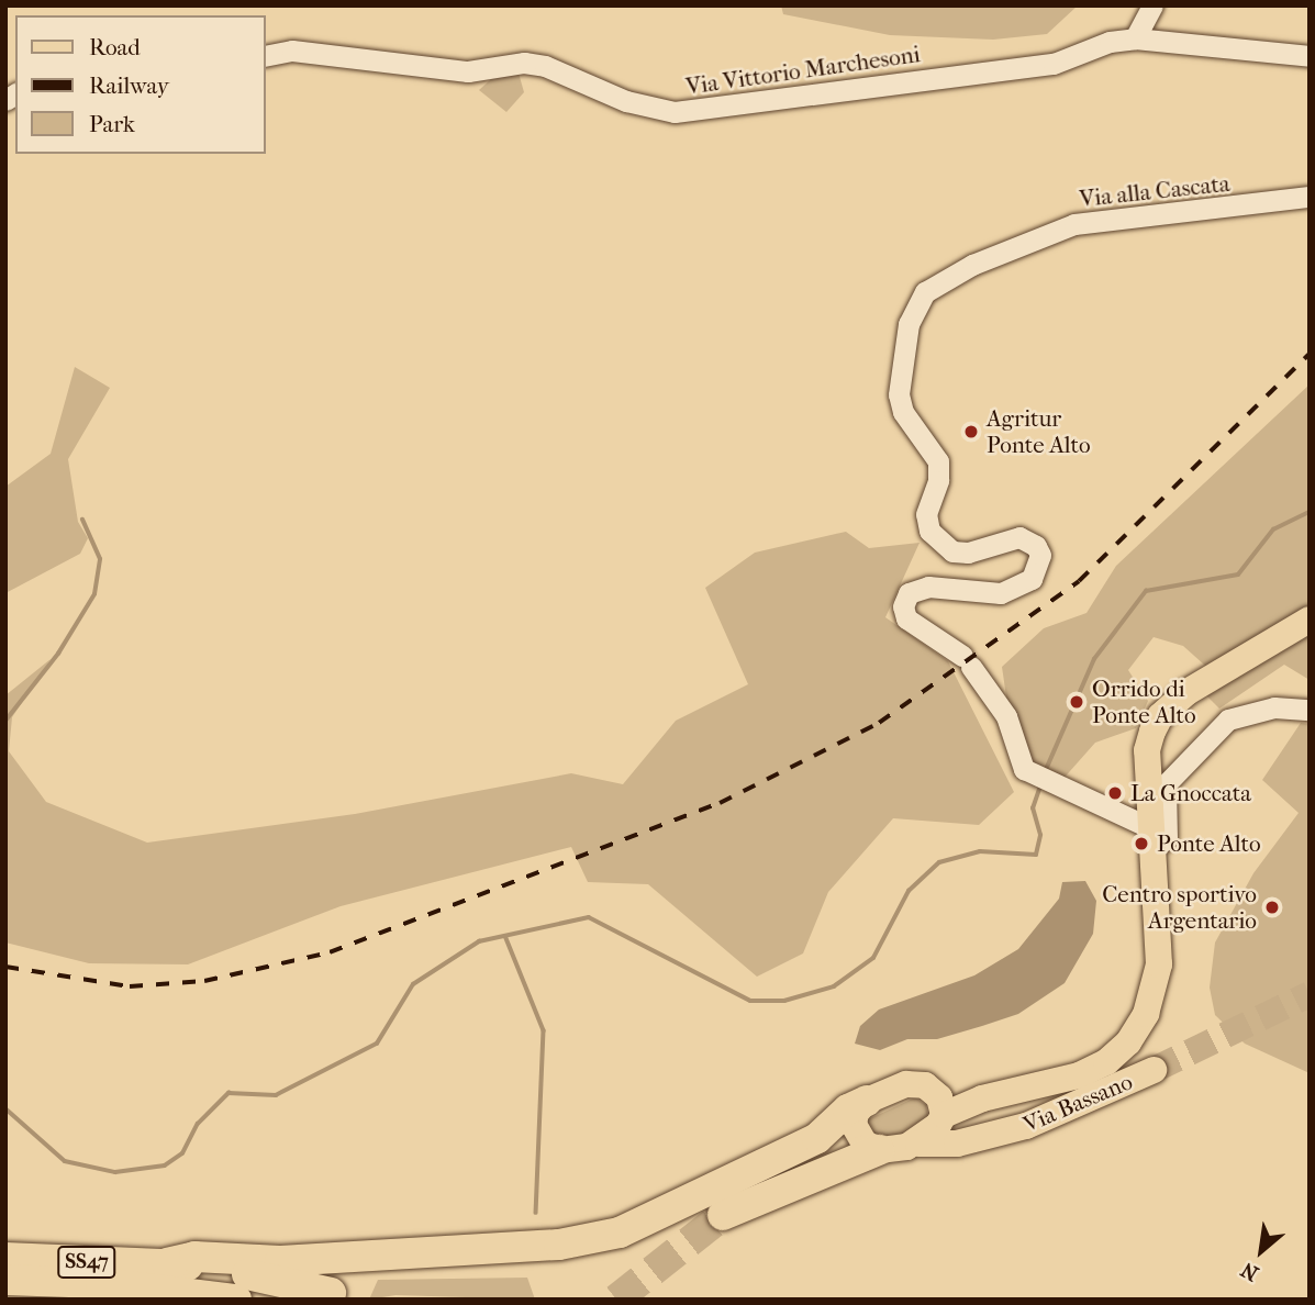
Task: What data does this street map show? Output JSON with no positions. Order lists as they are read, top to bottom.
{
  "streets": {
    "highway": ["SS47"],
    "main road": ["Via Bassano"],
    "street": ["Via Vittorio Marchesoni", "Via alla Cascata"]
  },
  "places": [
    "Agritur Ponte Alto",
    "Orrido di Ponte Alto",
    "La Gnoccata",
    "Ponte Alto",
    "Centro sportivo Argentario"
  ],
  "legend": ["Road", "Railway", "Park"],
  "north": "bottom left"
}
